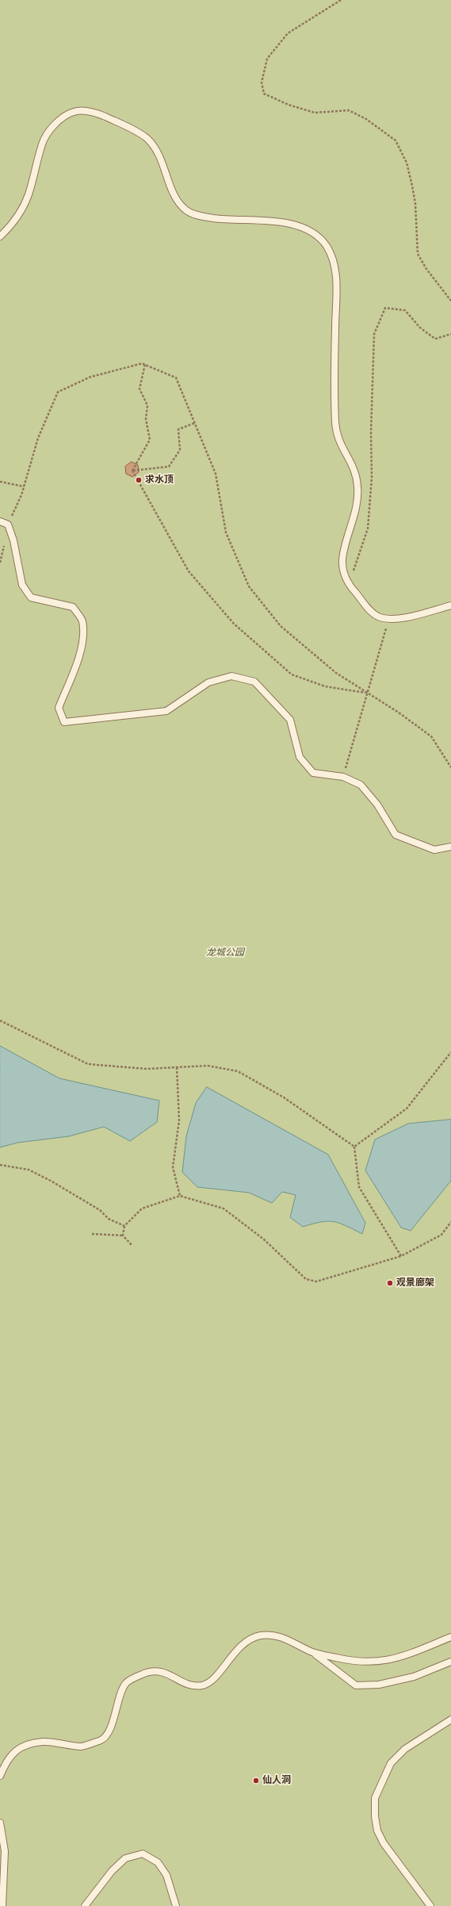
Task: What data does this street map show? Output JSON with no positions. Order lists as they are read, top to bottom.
{
  "parks": ["龙城公园"],
  "places": ["求水顶", "观景廊架", "仙人洞"]
}
